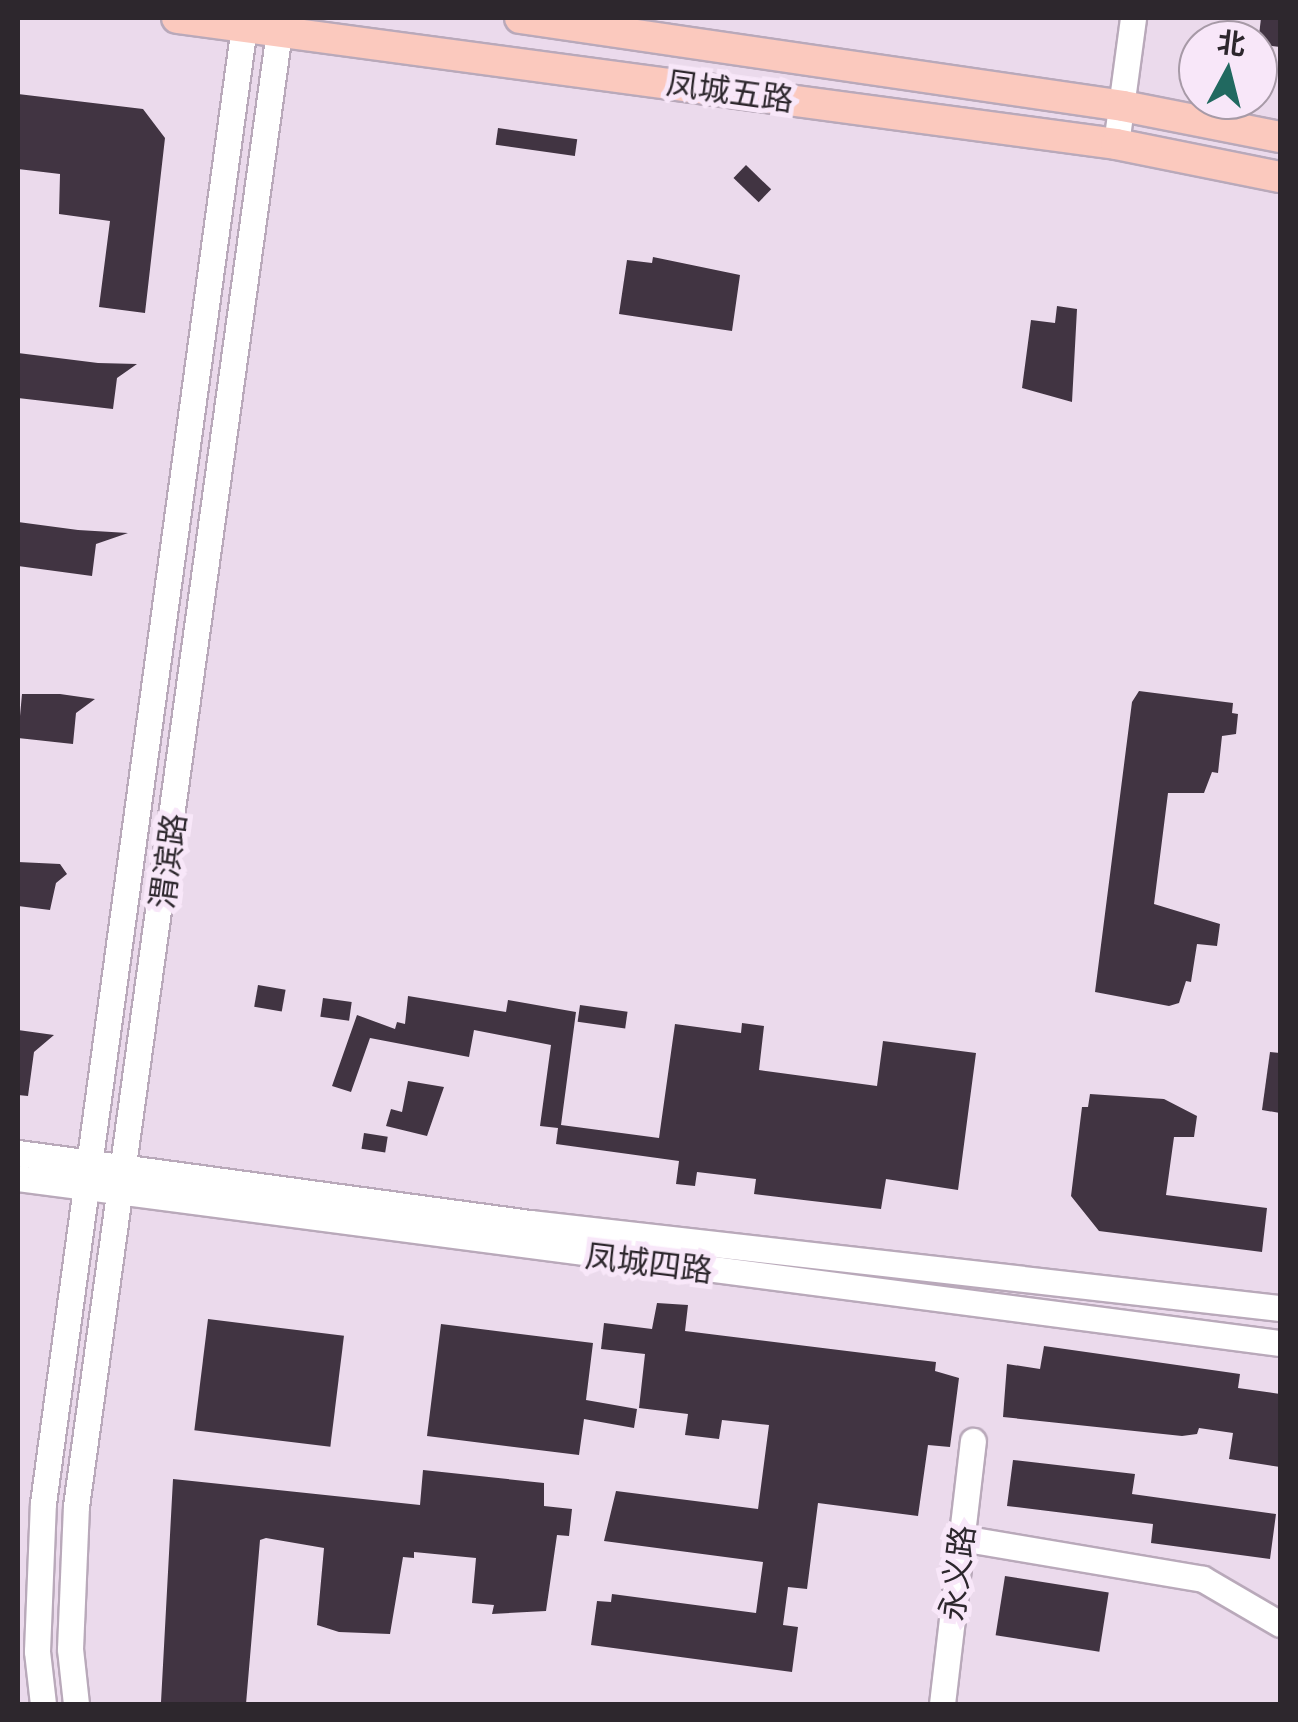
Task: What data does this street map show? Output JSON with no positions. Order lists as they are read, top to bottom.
{
  "streets": {
    "main road": ["凤城五路"],
    "street": ["渭滨路", "凤城四路", "永义路"]
  },
  "crossings": [
    ["凤城五路", "渭滨路"],
    ["渭滨路", "凤城四路"]
  ],
  "north": "top"
}
